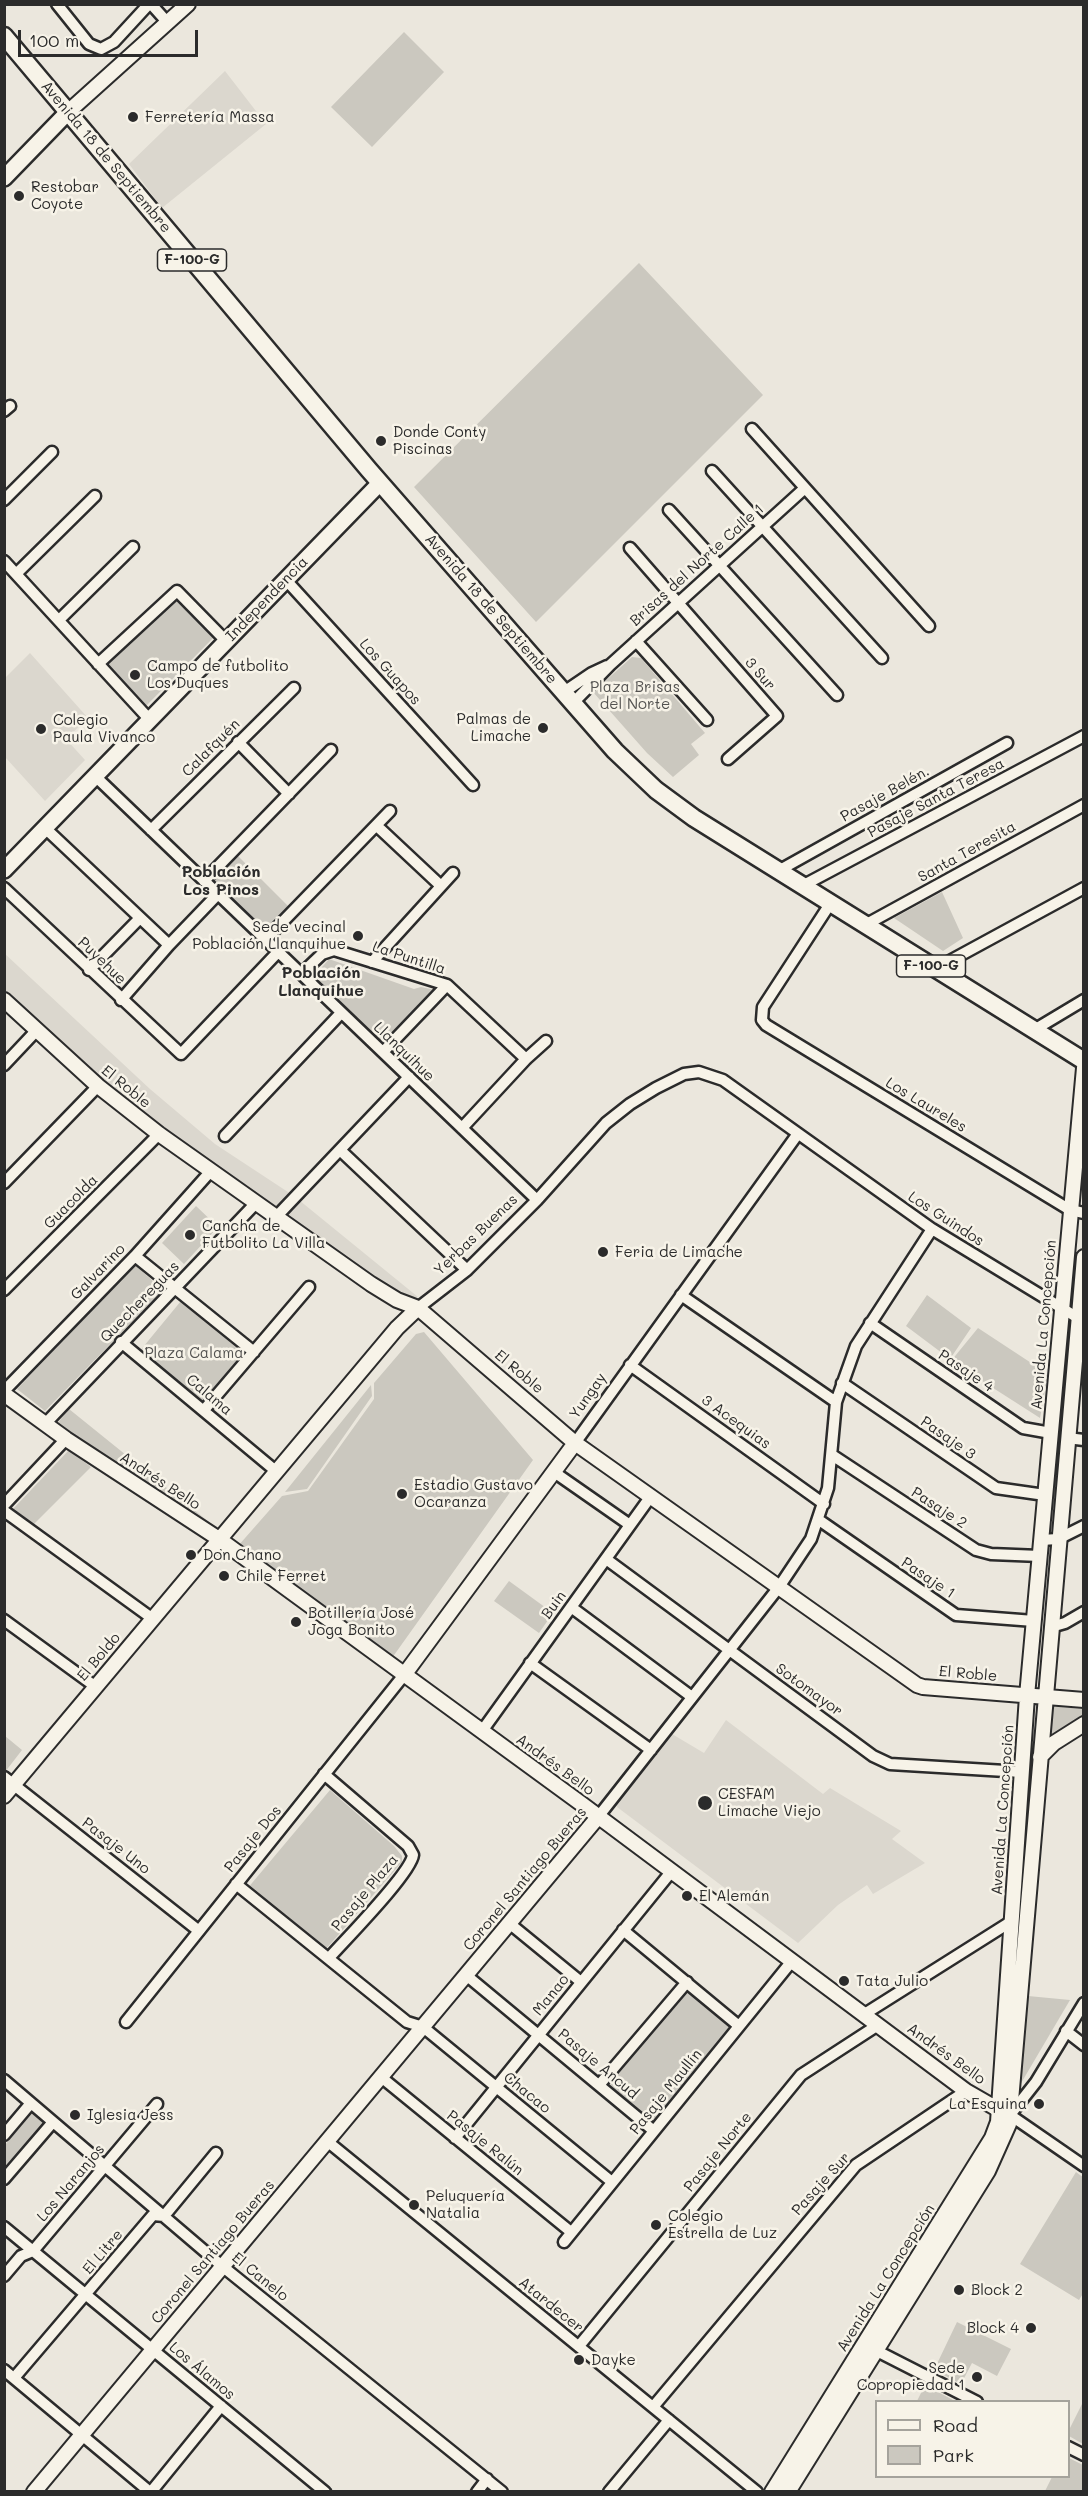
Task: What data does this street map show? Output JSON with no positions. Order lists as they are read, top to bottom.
{
  "streets": {
    "main road": ["Avenida 18 de Septiembre", "F-100-G", "Independencia"],
    "street": [
      "Brisas del Norte Calle 1",
      "Los Guapos",
      "3 Sur",
      "Calafquén",
      "Pasaje Belén.",
      "Pasaje Santa Teresa",
      "Santa Teresita",
      "La Puntilla",
      "Puyehue",
      "Llanquihue",
      "El Roble",
      "Los Laureles",
      "Guacolda",
      "Los Guindos",
      "Yerbas Buenas",
      "Galvarino",
      "Quechereguas",
      "Avenida La Concepción",
      "Pasaje 4",
      "Calama",
      "Yungay",
      "3 Acequias",
      "Pasaje 3",
      "Andrés Bello",
      "Pasaje 2",
      "Pasaje 1",
      "Buin",
      "El Boldo",
      "Sotomayor",
      "Pasaje Dos",
      "Pasaje Uno",
      "Coronel Santiago Bueras",
      "Pasaje Plaza",
      "Manao",
      "Pasaje Ancud",
      "Pasaje Maullín",
      "Chacao",
      "Pasaje Ralún",
      "Pasaje Norte",
      "Los Naranjos",
      "Pasaje Sur",
      "El Litre",
      "El Canelo",
      "Atardecer",
      "Los Álamos"
    ]
  },
  "crossings": [
    ["Avenida 18 de Septiembre", "Brisas del Norte Calle 1"],
    ["Avenida 18 de Septiembre", "Independencia"],
    ["Avenida 18 de Septiembre", "Pasaje Belén."],
    ["Avenida 18 de Septiembre", "Pasaje Santa Teresa"],
    ["Avenida 18 de Septiembre", "Santa Teresita"],
    ["Avenida 18 de Septiembre", "Los Laureles"],
    ["Brisas del Norte Calle 1", "3 Sur"],
    ["Independencia", "Los Guapos"],
    ["Independencia", "Llanquihue"],
    ["Calafquén", "Llanquihue"],
    ["La Puntilla", "Llanquihue"],
    ["Puyehue", "Llanquihue"],
    ["Llanquihue", "Yerbas Buenas"],
    ["El Roble", "Guacolda"],
    ["El Roble", "Yerbas Buenas"],
    ["El Roble", "Galvarino"],
    ["El Roble", "Quechereguas"],
    ["El Roble", "Avenida La Concepción"],
    ["El Roble", "Yungay"],
    ["El Roble", "Buin"],
    ["El Roble", "Coronel Santiago Bueras"],
    ["Los Laureles", "Avenida La Concepción"],
    ["Los Guindos", "Yerbas Buenas"],
    ["Los Guindos", "Avenida La Concepción"],
    ["Los Guindos", "Yungay"],
    ["Los Guindos", "Coronel Santiago Bueras"],
    ["Yerbas Buenas", "Calama"],
    ["Yerbas Buenas", "Yungay"],
    ["Yerbas Buenas", "Andrés Bello"],
    ["Yerbas Buenas", "El Boldo"],
    ["Galvarino", "Andrés Bello"],
    ["Quechereguas", "Calama"],
    ["Quechereguas", "Andrés Bello"],
    ["Avenida La Concepción", "Pasaje 4"],
    ["Avenida La Concepción", "Pasaje 3"],
    ["Avenida La Concepción", "Andrés Bello"],
    ["Avenida La Concepción", "Pasaje 2"],
    ["Avenida La Concepción", "Pasaje 1"],
    ["Avenida La Concepción", "Sotomayor"],
    ["Pasaje 4", "Coronel Santiago Bueras"],
    ["Yungay", "3 Acequias"],
    ["Yungay", "Andrés Bello"],
    ["Yungay", "Pasaje Dos"],
    ["3 Acequias", "Coronel Santiago Bueras"],
    ["Pasaje 3", "Coronel Santiago Bueras"],
    ["Andrés Bello", "Buin"],
    ["Andrés Bello", "El Boldo"],
    ["Andrés Bello", "Pasaje Dos"],
    ["Andrés Bello", "Coronel Santiago Bueras"],
    ["Andrés Bello", "Manao"],
    ["Andrés Bello", "Pasaje Maullín"],
    ["Andrés Bello", "Pasaje Norte"],
    ["Andrés Bello", "Pasaje Sur"],
    ["Pasaje 2", "Coronel Santiago Bueras"],
    ["Pasaje 1", "Coronel Santiago Bueras"],
    ["Buin", "Sotomayor"],
    ["El Boldo", "Pasaje Uno"],
    ["Sotomayor", "Coronel Santiago Bueras"],
    ["Pasaje Dos", "Pasaje Uno"],
    ["Pasaje Dos", "Pasaje Plaza"],
    ["Coronel Santiago Bueras", "Pasaje Ancud"],
    ["Coronel Santiago Bueras", "Chacao"],
    ["Coronel Santiago Bueras", "Pasaje Ralún"],
    ["Coronel Santiago Bueras", "El Canelo"],
    ["Coronel Santiago Bueras", "Atardecer"],
    ["Coronel Santiago Bueras", "Los Álamos"],
    ["Manao", "Pasaje Ancud"],
    ["Manao", "Chacao"],
    ["Manao", "Pasaje Ralún"],
    ["Pasaje Ancud", "Pasaje Maullín"],
    ["Pasaje Maullín", "Chacao"],
    ["Pasaje Maullín", "Pasaje Ralún"],
    ["Pasaje Norte", "Atardecer"],
    ["Los Naranjos", "El Canelo"],
    ["Los Naranjos", "Los Álamos"],
    ["Pasaje Sur", "Atardecer"],
    ["El Litre", "El Canelo"],
    ["El Litre", "Los Álamos"]
  ],
  "districts": ["Población Los Pinos", "Población Llanquihue"],
  "parks": ["Plaza Brisas del Norte", "Plaza Calama"],
  "places": [
    "Ferretería Massa",
    "Restobar Coyote",
    "Donde Conty Piscinas",
    "Campo de futbolito Los Duques",
    "Palmas de Limache",
    "Colegio Paula Vivanco",
    "Sede vecinal Población Llanquihue",
    "Cancha de Futbolito La Villa",
    "Feria de Limache",
    "Estadio Gustavo Ocaranza",
    "Don Chano",
    "Chile Ferret",
    "Botillería José Joga Bonito",
    "CESFAM Limache Viejo",
    "El Alemán",
    "Tata Julio",
    "La Esquina",
    "Iglesia Jess",
    "Peluquería Natalia",
    "Colegio Estrella de Luz",
    "Block 2",
    "Block 4",
    "Dayke",
    "Sede Copropiedad 1"
  ],
  "legend": ["Road", "Park"],
  "scale_bar": "100 m"
}
